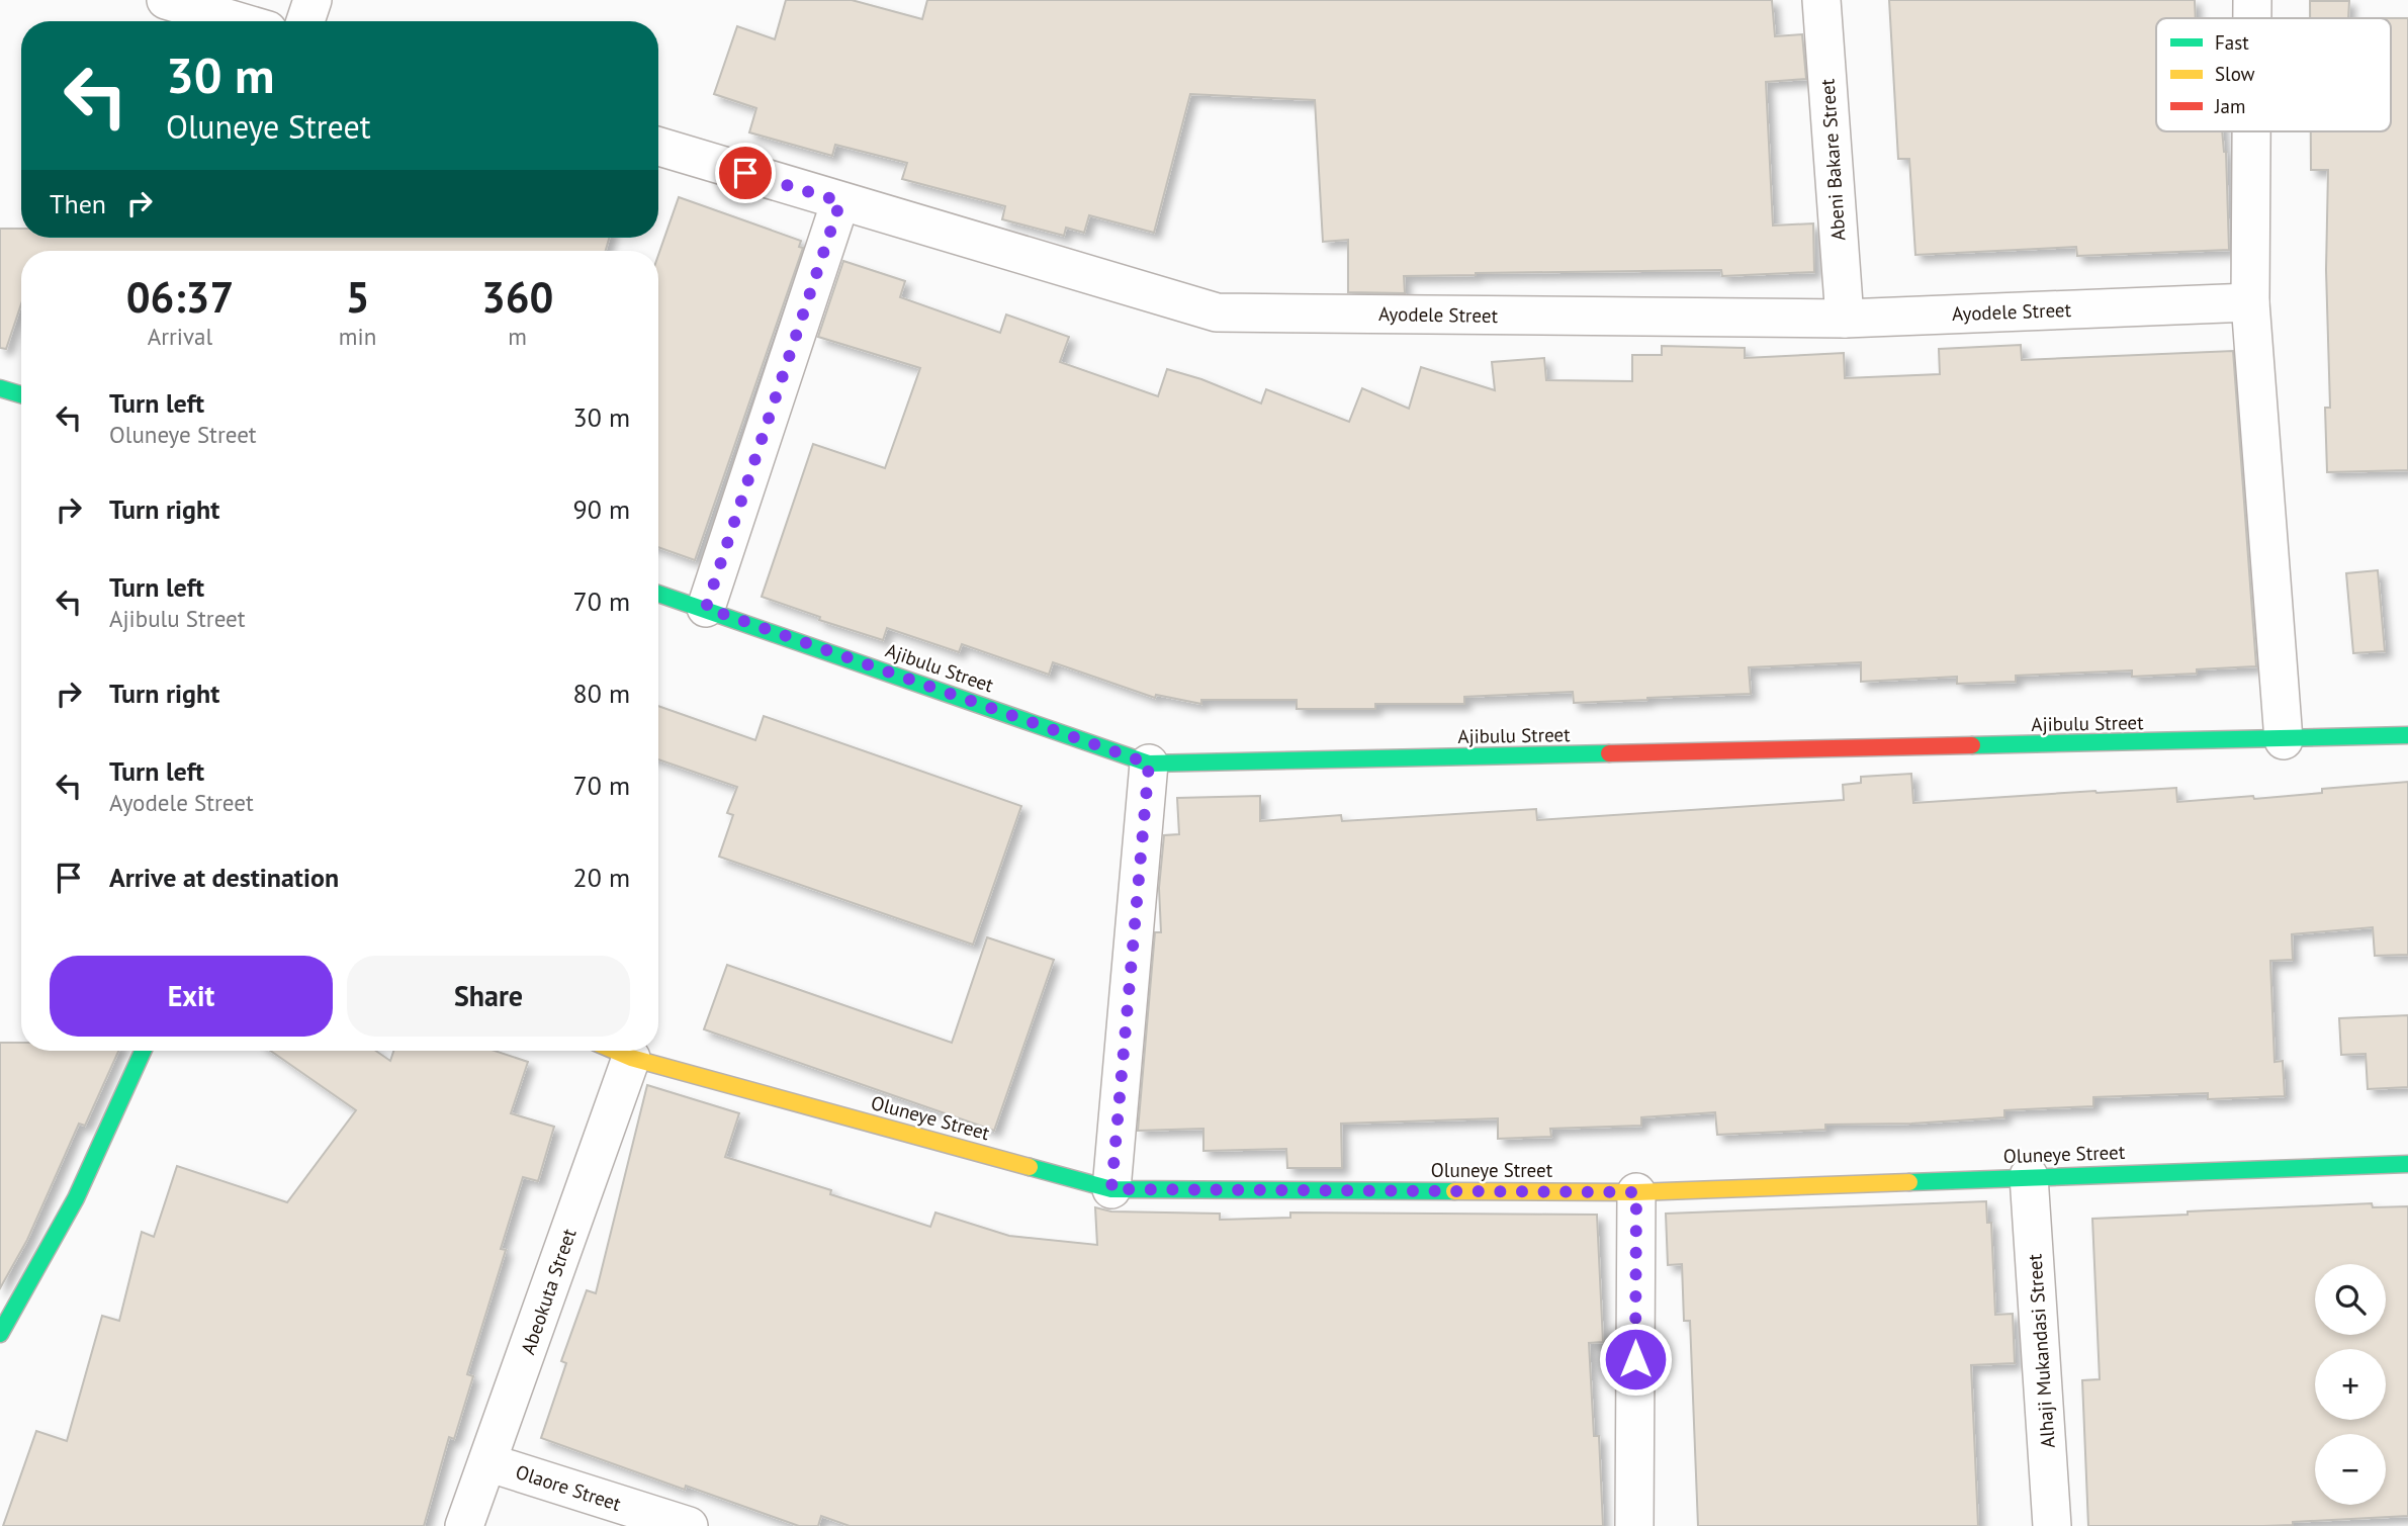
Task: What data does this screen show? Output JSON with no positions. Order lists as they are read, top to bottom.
{
  "streets": {
    "street": [
      "Abeni Bakare Street",
      "Ayodele Street",
      "Ajibulu Street",
      "Oluneye Street",
      "Abeokuta Street",
      "Alhaji Mukandasi Street",
      "Olaore Street"
    ]
  },
  "crossings": [
    ["Abeni Bakare Street", "Ayodele Street"],
    ["Oluneye Street", "Abeokuta Street"],
    ["Oluneye Street", "Alhaji Mukandasi Street"],
    ["Abeokuta Street", "Olaore Street"]
  ],
  "legend": ["Fast", "Slow", "Jam"],
  "page": {
    "turn": ["30 m", "Oluneye Street"],
    "then": "Then",
    "eta": [
      "06:37",
      "Arrival",
      "5",
      "min",
      "360",
      "m"
    ],
    "list": [
      {
        "name": "Turn left",
        "note": "Oluneye Street",
        "value": "30 m"
      },
      {
        "name": "Turn right",
        "value": "90 m"
      },
      {
        "name": "Turn left",
        "note": "Ajibulu Street",
        "value": "70 m"
      },
      {
        "name": "Turn right",
        "value": "80 m"
      },
      {
        "name": "Turn left",
        "note": "Ayodele Street",
        "value": "70 m"
      },
      {
        "name": "Arrive at destination",
        "value": "20 m"
      }
    ],
    "buttons": ["Exit", "Share"],
    "map_buttons": ["+", "−"]
  }
}
